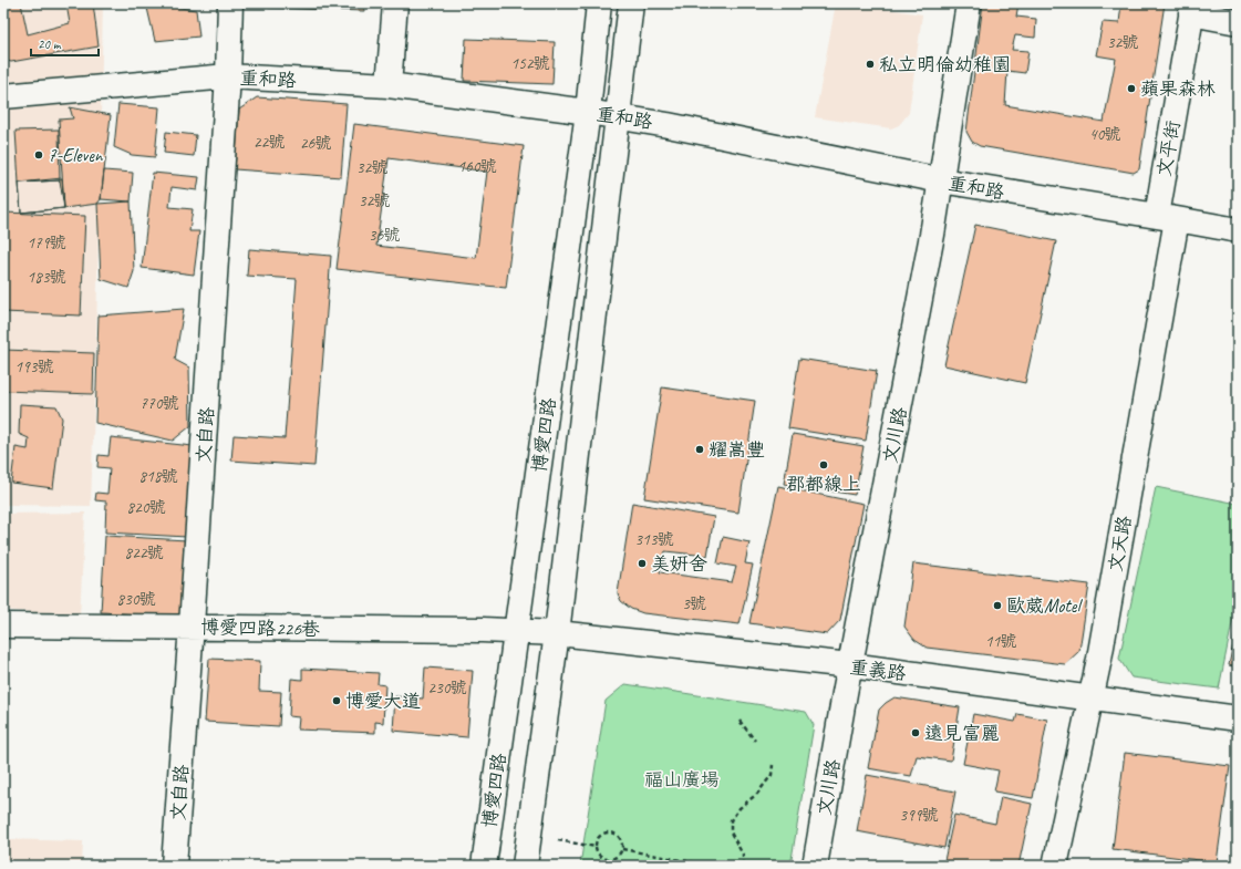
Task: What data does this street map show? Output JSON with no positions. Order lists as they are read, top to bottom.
{
  "streets": {
    "street": [
      "重和路",
      "文平街",
      "文自路",
      "博愛四路",
      "文川路",
      "文天路",
      "博愛四路226巷",
      "重義路"
    ]
  },
  "crossings": [
    ["重和路", "文平街"],
    ["重和路", "文自路"],
    ["重和路", "博愛四路"],
    ["重和路", "文川路"],
    ["重和路", "文天路"],
    ["文平街", "文天路"],
    ["文自路", "博愛四路226巷"],
    ["博愛四路", "博愛四路226巷"],
    ["博愛四路", "重義路"],
    ["文川路", "重義路"],
    ["文天路", "重義路"],
    ["博愛四路226巷", "重義路"]
  ],
  "parks": ["福山廣場"],
  "places": [
    "私立明倫幼稚園",
    "蘋果森林",
    "7-Eleven",
    "耀嵩豐",
    "郡都線上",
    "美妍舍",
    "歐葳Motel",
    "博愛大道",
    "遠見富麗"
  ],
  "house_numbers": [
    "32號",
    "152號",
    "40號",
    "22號",
    "26號",
    "160號",
    "32號",
    "32號",
    "36號",
    "179號",
    "183號",
    "193號",
    "770號",
    "818號",
    "820號",
    "313號",
    "822號",
    "830號",
    "3號",
    "11號",
    "230號",
    "399號"
  ],
  "scale_bar": "20 m"
}
